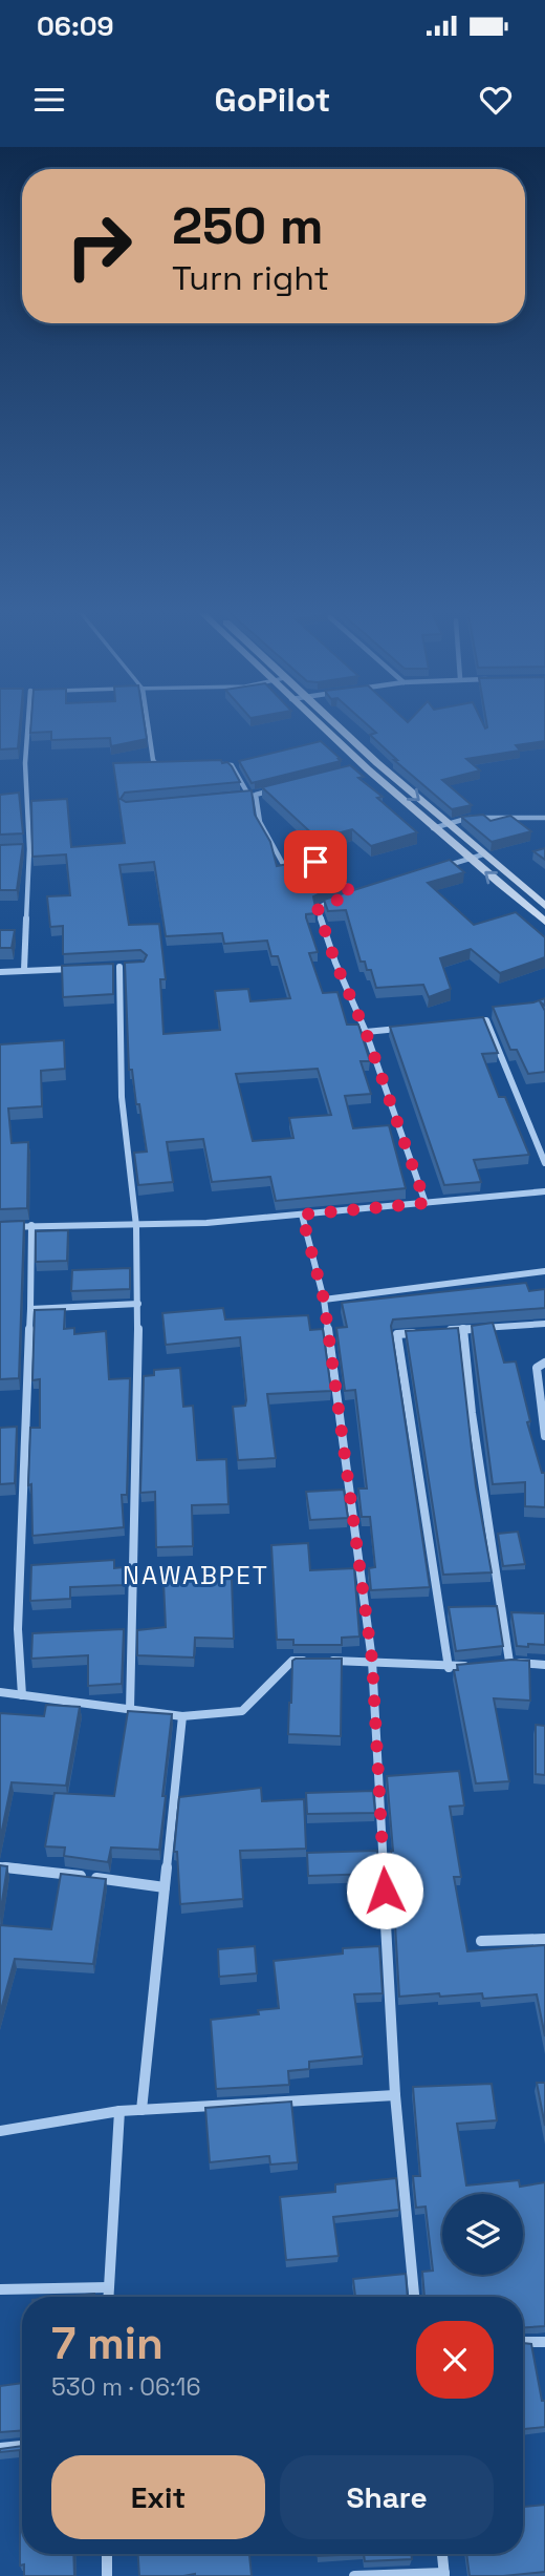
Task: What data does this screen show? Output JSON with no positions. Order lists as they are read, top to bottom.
{
  "districts": ["NAWABPET"],
  "page": {
    "status": "06:09",
    "header": "GoPilot",
    "turn": ["250 m", "Turn right"],
    "heading": ["7 min", "530 m · 06:16"],
    "buttons": ["Exit", "Share"]
  }
}
